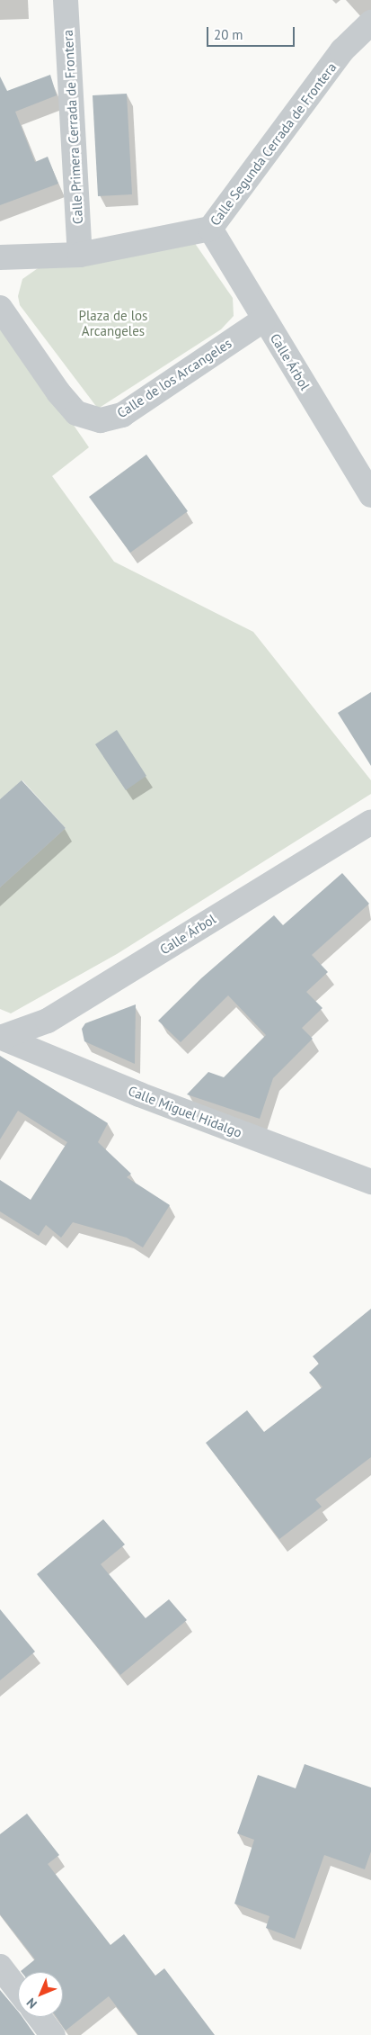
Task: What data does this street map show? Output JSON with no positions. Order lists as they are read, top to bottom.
{
  "streets": {
    "street": [
      "Calle Primera Cerrada de Frontera",
      "Calle Segunda Cerrada de Frontera",
      "Calle Árbol",
      "Calle de los Arcangeles",
      "Calle Miguel Hidalgo"
    ]
  },
  "crossings": [
    ["Calle Primera Cerrada de Frontera", "Calle Segunda Cerrada de Frontera"],
    ["Calle Segunda Cerrada de Frontera", "Calle Árbol"],
    ["Calle Árbol", "Calle de los Arcangeles"],
    ["Calle Árbol", "Calle Miguel Hidalgo"]
  ],
  "parks": ["Plaza de los Arcangeles"],
  "scale_bar": "20 m",
  "north": "bottom left"
}
